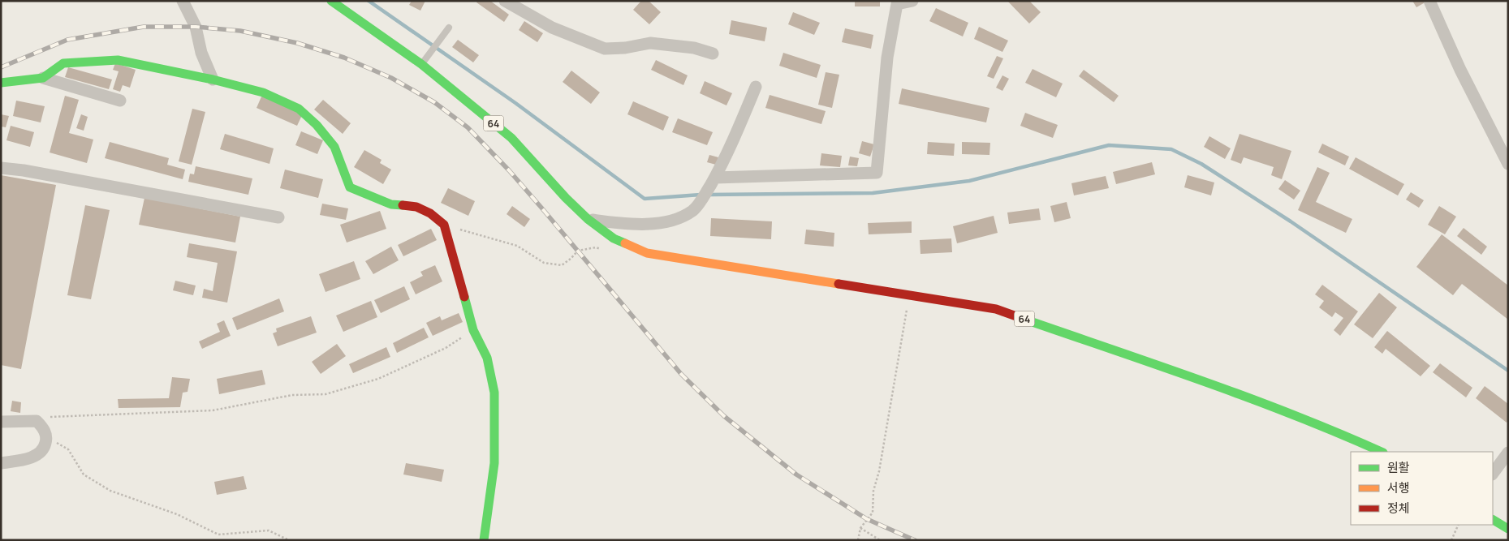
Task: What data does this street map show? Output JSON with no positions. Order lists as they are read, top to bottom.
{
  "streets": {
    "main road": ["64"]
  },
  "legend": ["원활", "서행", "정체"]
}
